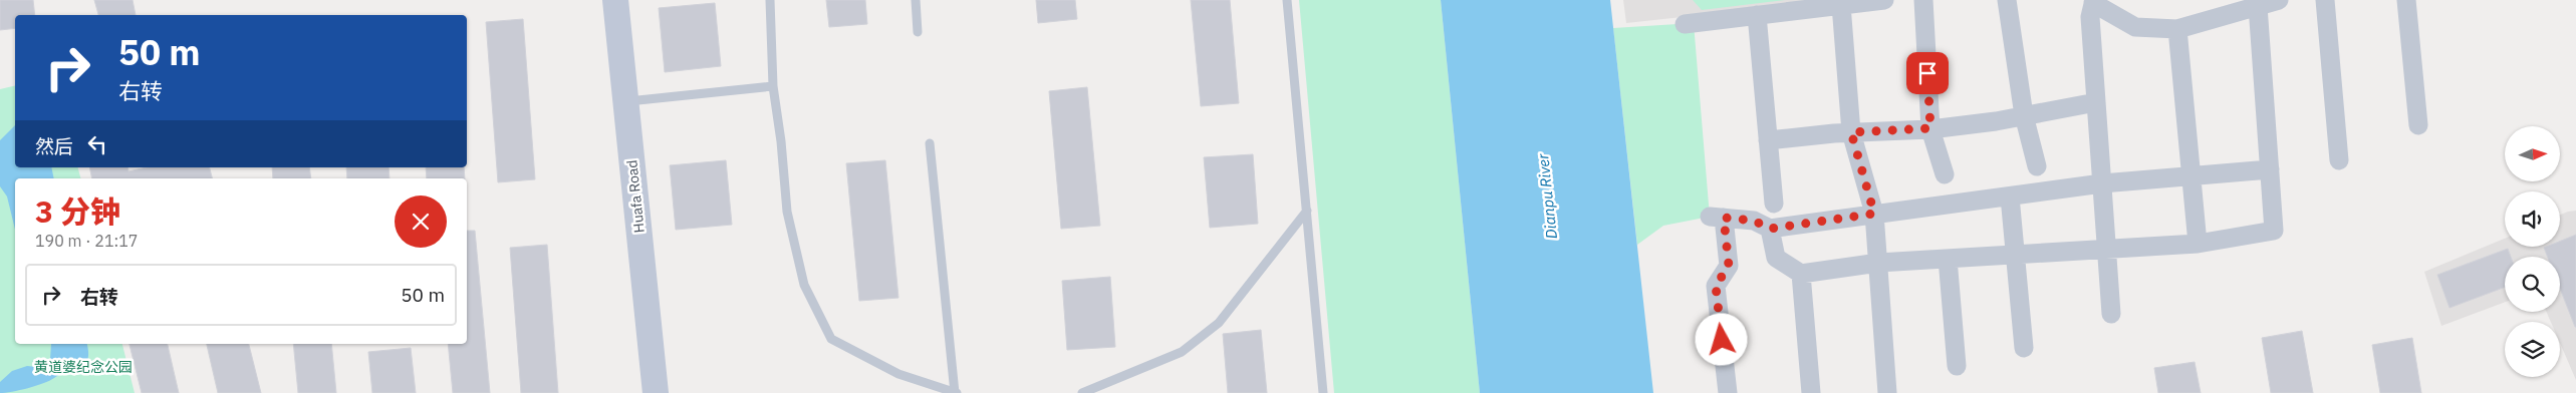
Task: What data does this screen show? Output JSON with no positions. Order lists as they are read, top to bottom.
{
  "streets": {
    "street": ["Huafa Road"]
  },
  "water": ["Dianpu River"],
  "parks": ["黄道婆纪念公园"],
  "north": "right",
  "page": {
    "turn": ["50 m", "右转"],
    "then": "然后",
    "heading": ["3 分钟", "190 m · 21:17"],
    "list": [
      {
        "name": "右转",
        "value": "50 m"
      }
    ]
  }
}
